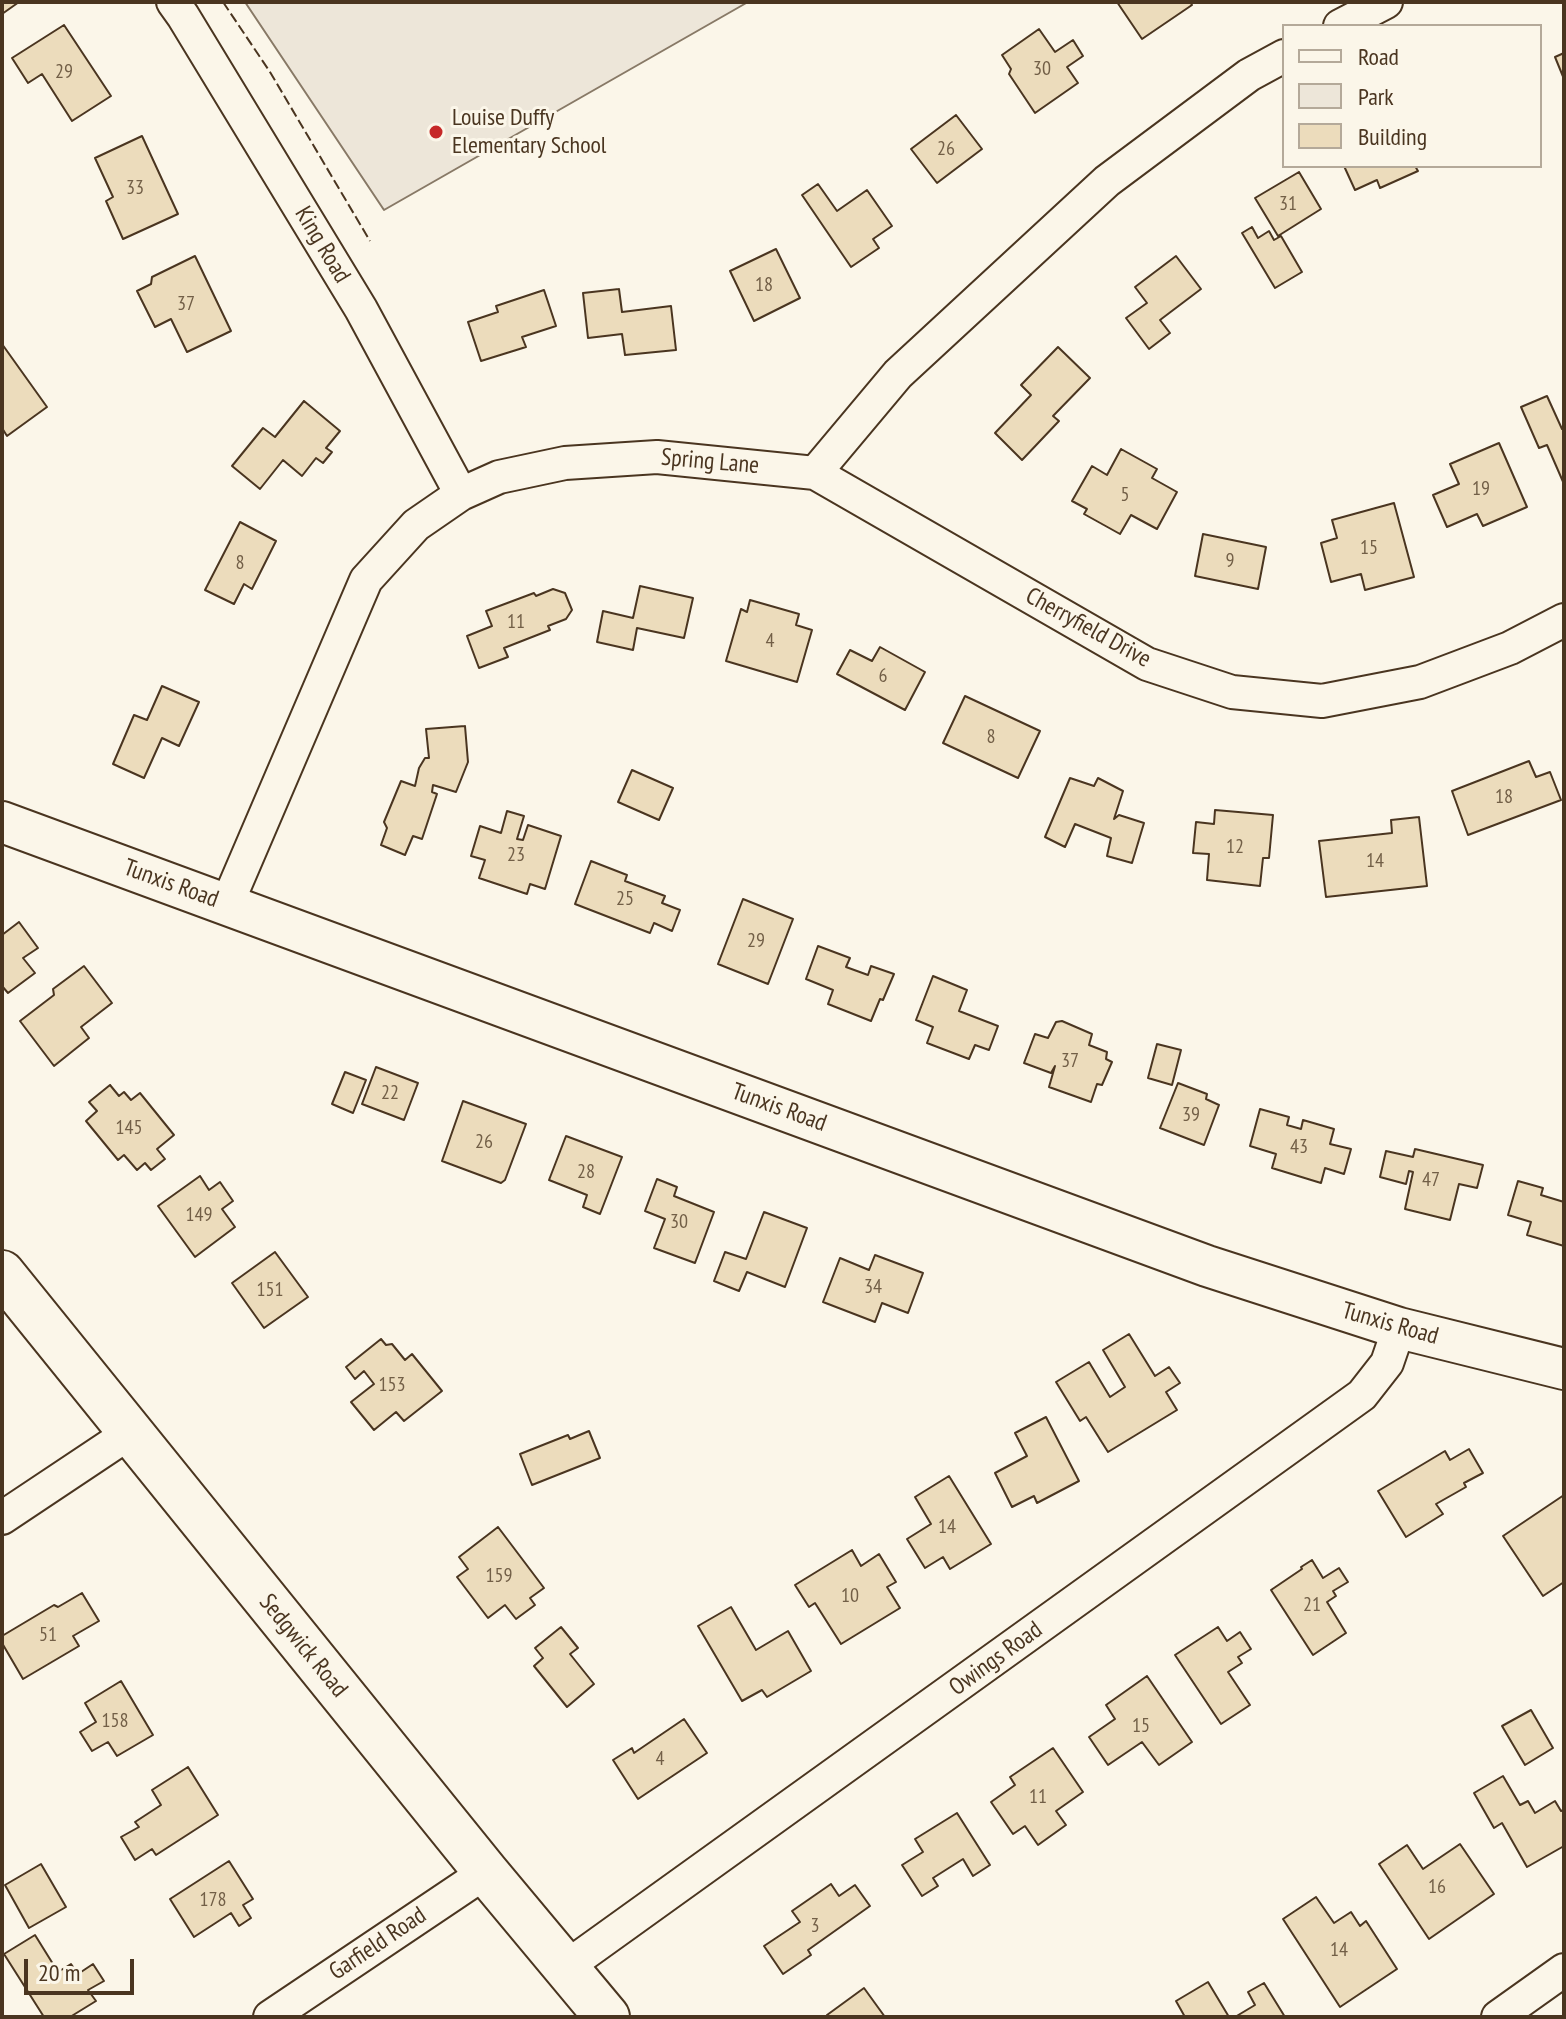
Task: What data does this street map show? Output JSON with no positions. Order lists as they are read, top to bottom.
{
  "streets": {
    "main road": ["Sedgwick Road"],
    "street": [
      "King Road",
      "Spring Lane",
      "Cherryfield Drive",
      "Tunxis Road",
      "Owings Road",
      "Garfield Road"
    ]
  },
  "crossings": [
    ["King Road", "Spring Lane"],
    ["Spring Lane", "Cherryfield Drive"],
    ["Spring Lane", "Tunxis Road"],
    ["Tunxis Road", "Owings Road"],
    ["Sedgwick Road", "Owings Road"],
    ["Sedgwick Road", "Garfield Road"]
  ],
  "places": ["Louise Duffy Elementary School"],
  "house_numbers": [
    "30",
    "29",
    "26",
    "33",
    "31",
    "18",
    "37",
    "19",
    "5",
    "15",
    "9",
    "8",
    "11",
    "4",
    "6",
    "8",
    "18",
    "12",
    "23",
    "14",
    "25",
    "29",
    "37",
    "22",
    "39",
    "145",
    "26",
    "43",
    "28",
    "47",
    "149",
    "30",
    "34",
    "151",
    "153",
    "14",
    "159",
    "10",
    "21",
    "51",
    "158",
    "15",
    "4",
    "11",
    "16",
    "178",
    "3",
    "14"
  ],
  "legend": ["Road", "Park", "Building"],
  "scale_bar": "20 m"
}
